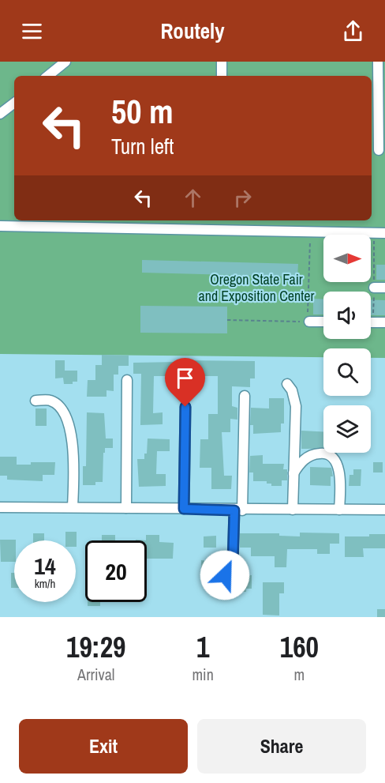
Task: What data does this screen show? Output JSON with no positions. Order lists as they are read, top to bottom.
{
  "parks": ["Oregon State Fair and Exposition Center"],
  "north": "right",
  "page": {
    "header": "Routely",
    "turn": ["50 m", "Turn left"],
    "speed": "14 km/h",
    "limit": "20",
    "eta": [
      "19:29",
      "Arrival",
      "1",
      "min",
      "160",
      "m"
    ],
    "buttons": ["Exit", "Share"]
  }
}
